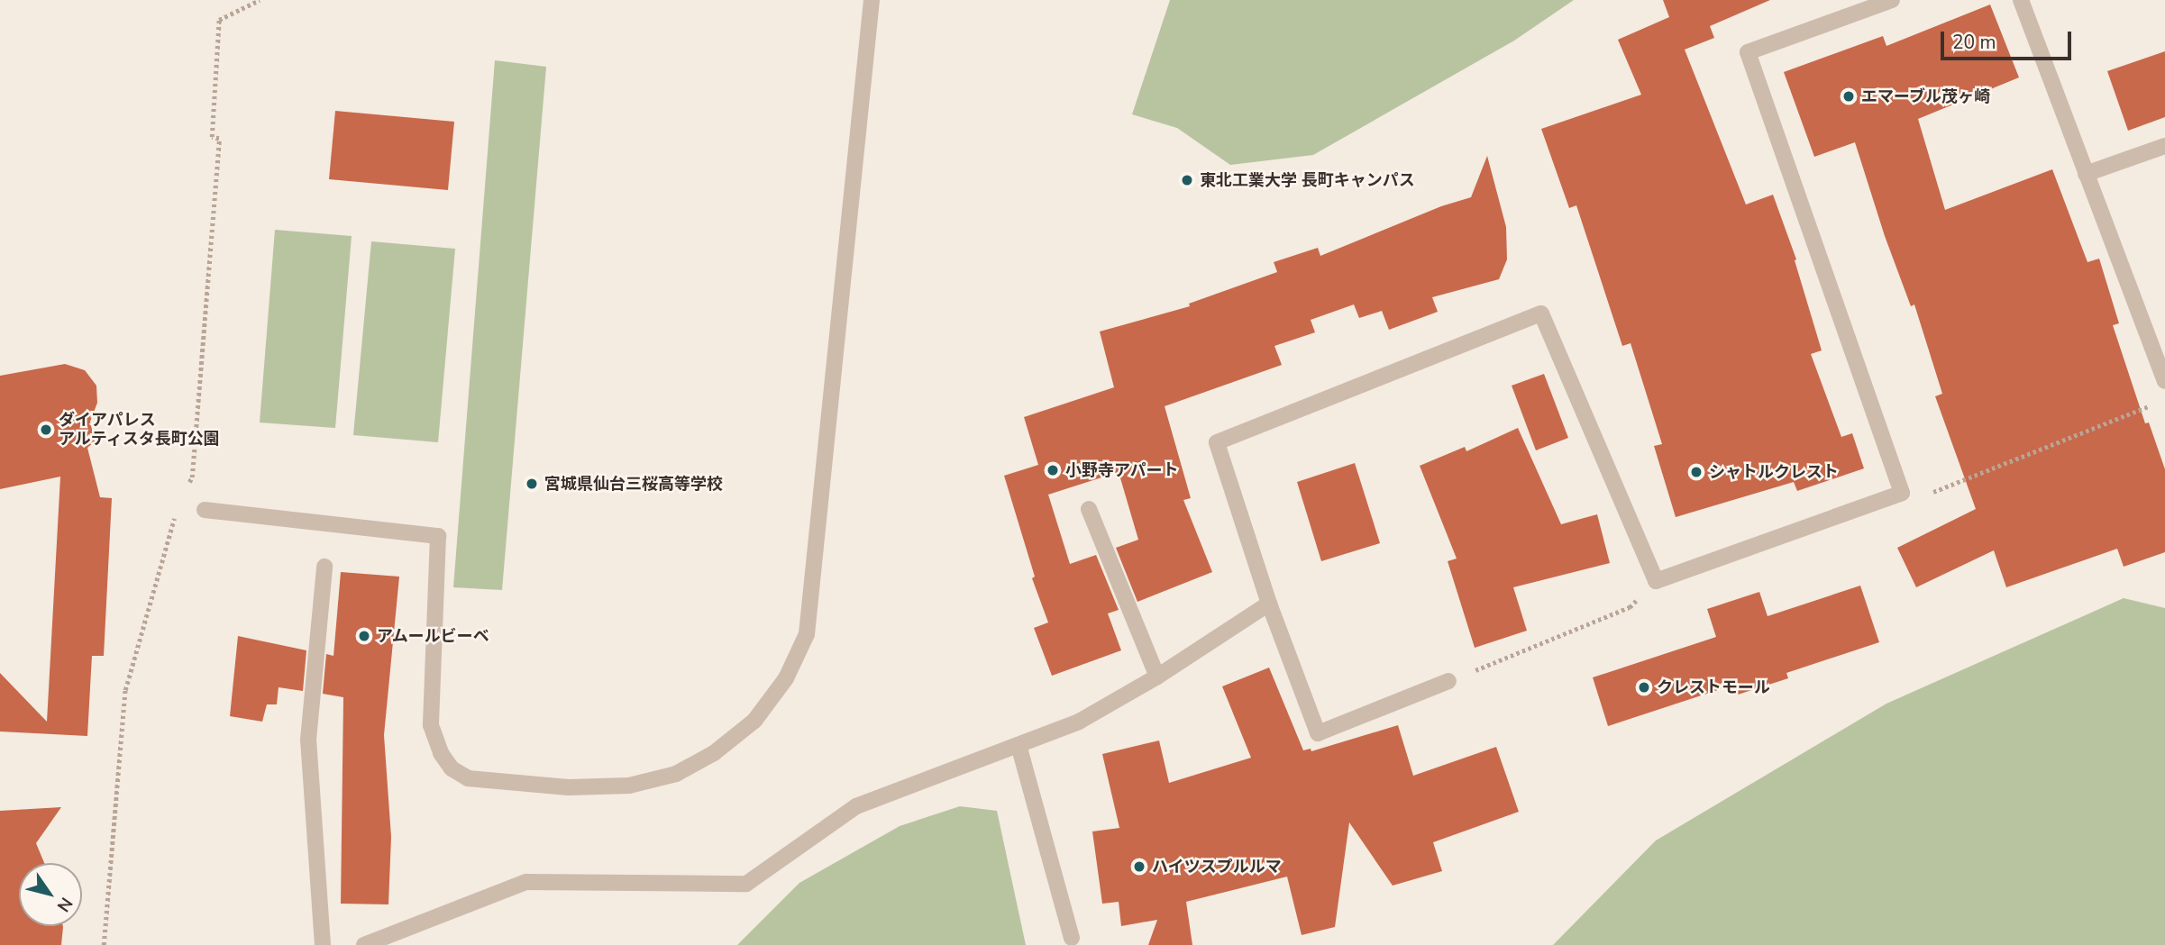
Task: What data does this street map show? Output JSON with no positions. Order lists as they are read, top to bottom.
{
  "places": [
    "エマーブル茂ヶ崎",
    "東北工業大学 長町キャンパス",
    "ダイアパレス アルティスタ長町公園",
    "小野寺アパート",
    "シャトルクレスト",
    "宮城県仙台三桜高等学校",
    "アムールビーベ",
    "クレストモール",
    "ハイツスプルルマ"
  ],
  "scale_bar": "20 m",
  "north": "bottom right"
}
